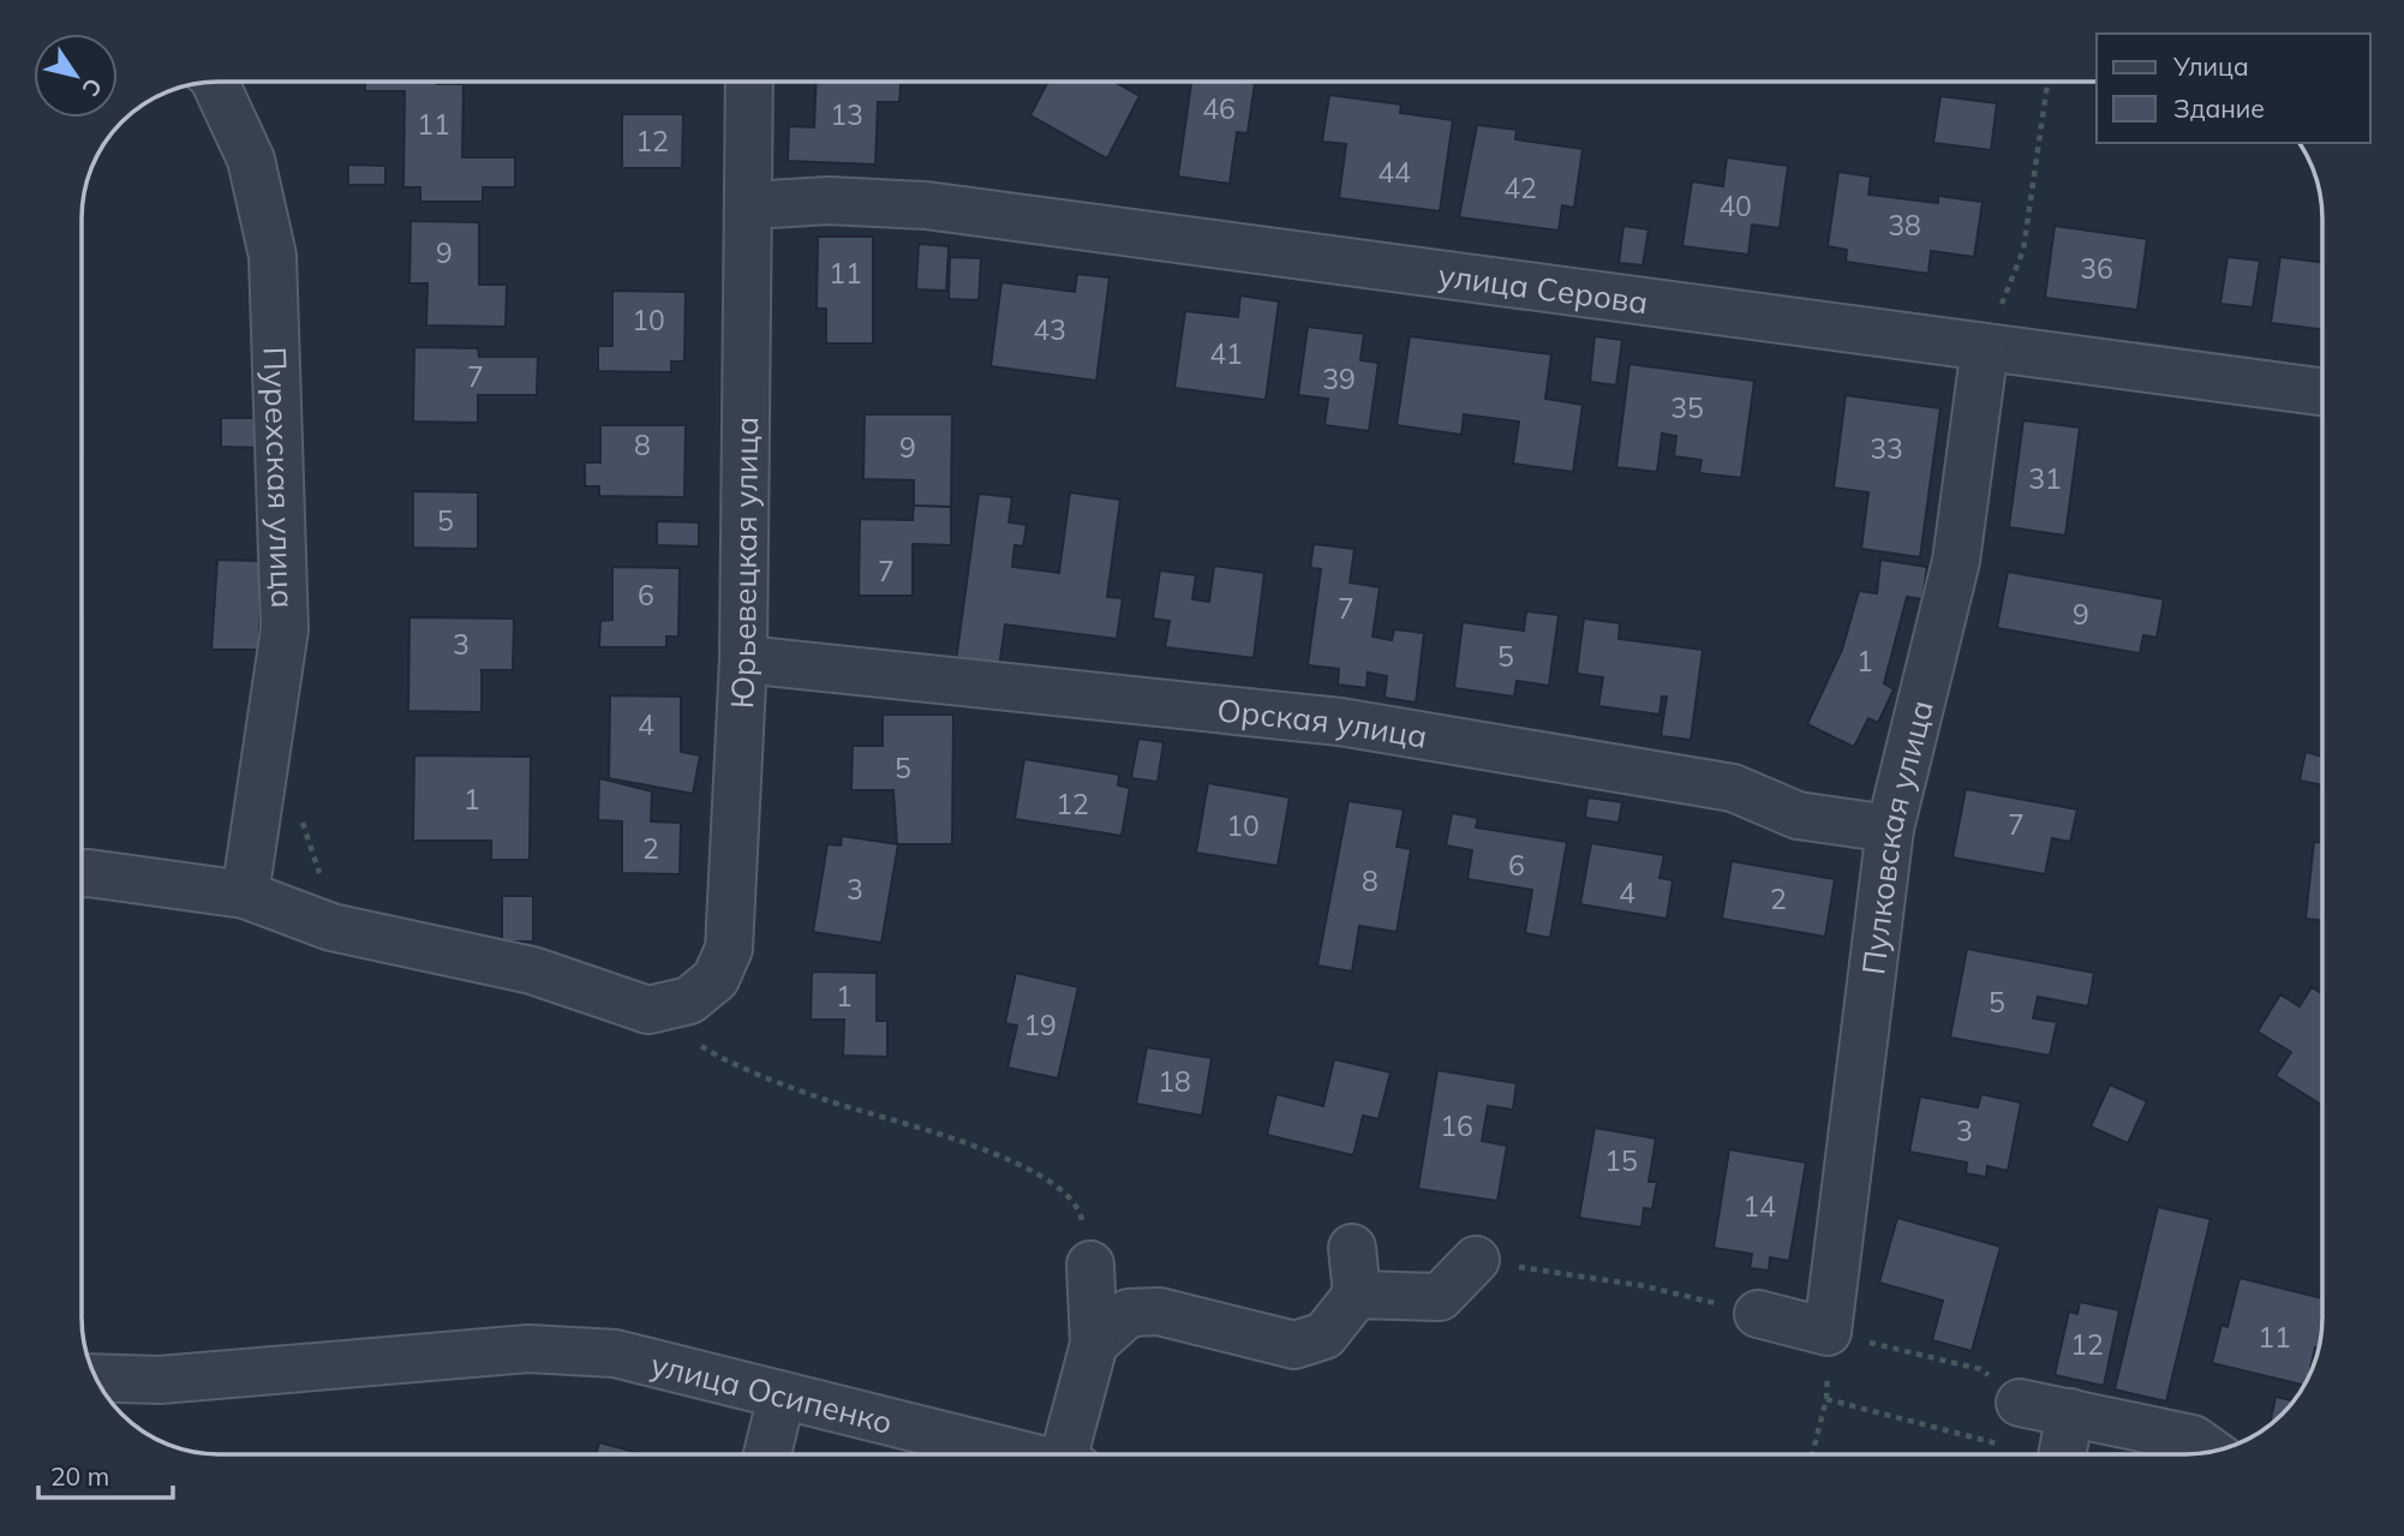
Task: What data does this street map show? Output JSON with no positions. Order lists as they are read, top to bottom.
{
  "streets": {
    "street": [
      "улица Серова",
      "Пурехская улица",
      "Юрьевецкая улица",
      "Орская улица",
      "Пулковская улица",
      "улица Осипенко"
    ]
  },
  "crossings": [
    ["улица Серова", "Юрьевецкая улица"],
    ["улица Серова", "Пулковская улица"],
    ["Юрьевецкая улица", "Орская улица"],
    ["Орская улица", "Пулковская улица"]
  ],
  "house_numbers": [
    "46",
    "13",
    "11",
    "12",
    "44",
    "42",
    "40",
    "38",
    "9",
    "36",
    "11",
    "10",
    "43",
    "41",
    "7",
    "39",
    "35",
    "8",
    "9",
    "33",
    "31",
    "5",
    "7",
    "6",
    "7",
    "9",
    "3",
    "5",
    "1",
    "4",
    "5",
    "1",
    "12",
    "7",
    "10",
    "2",
    "6",
    "8",
    "3",
    "4",
    "2",
    "1",
    "5",
    "19",
    "18",
    "16",
    "3",
    "15",
    "14",
    "11",
    "12"
  ],
  "legend": ["Улица", "Здание"],
  "scale_bar": "20 m",
  "north": "bottom right"
}
